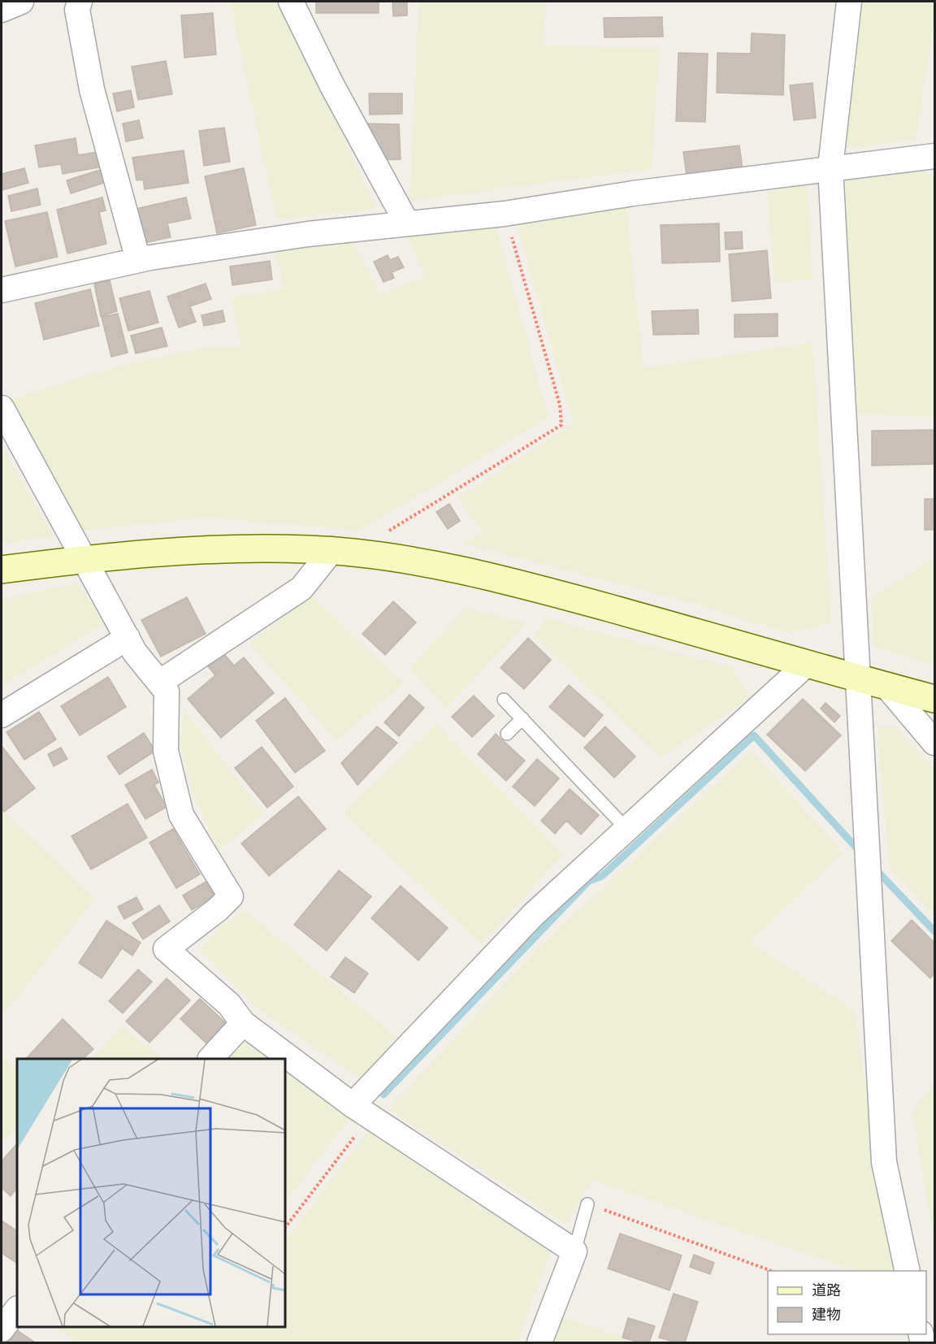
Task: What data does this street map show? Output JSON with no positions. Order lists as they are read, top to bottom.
{
  "legend": ["道路", "建物"]
}
